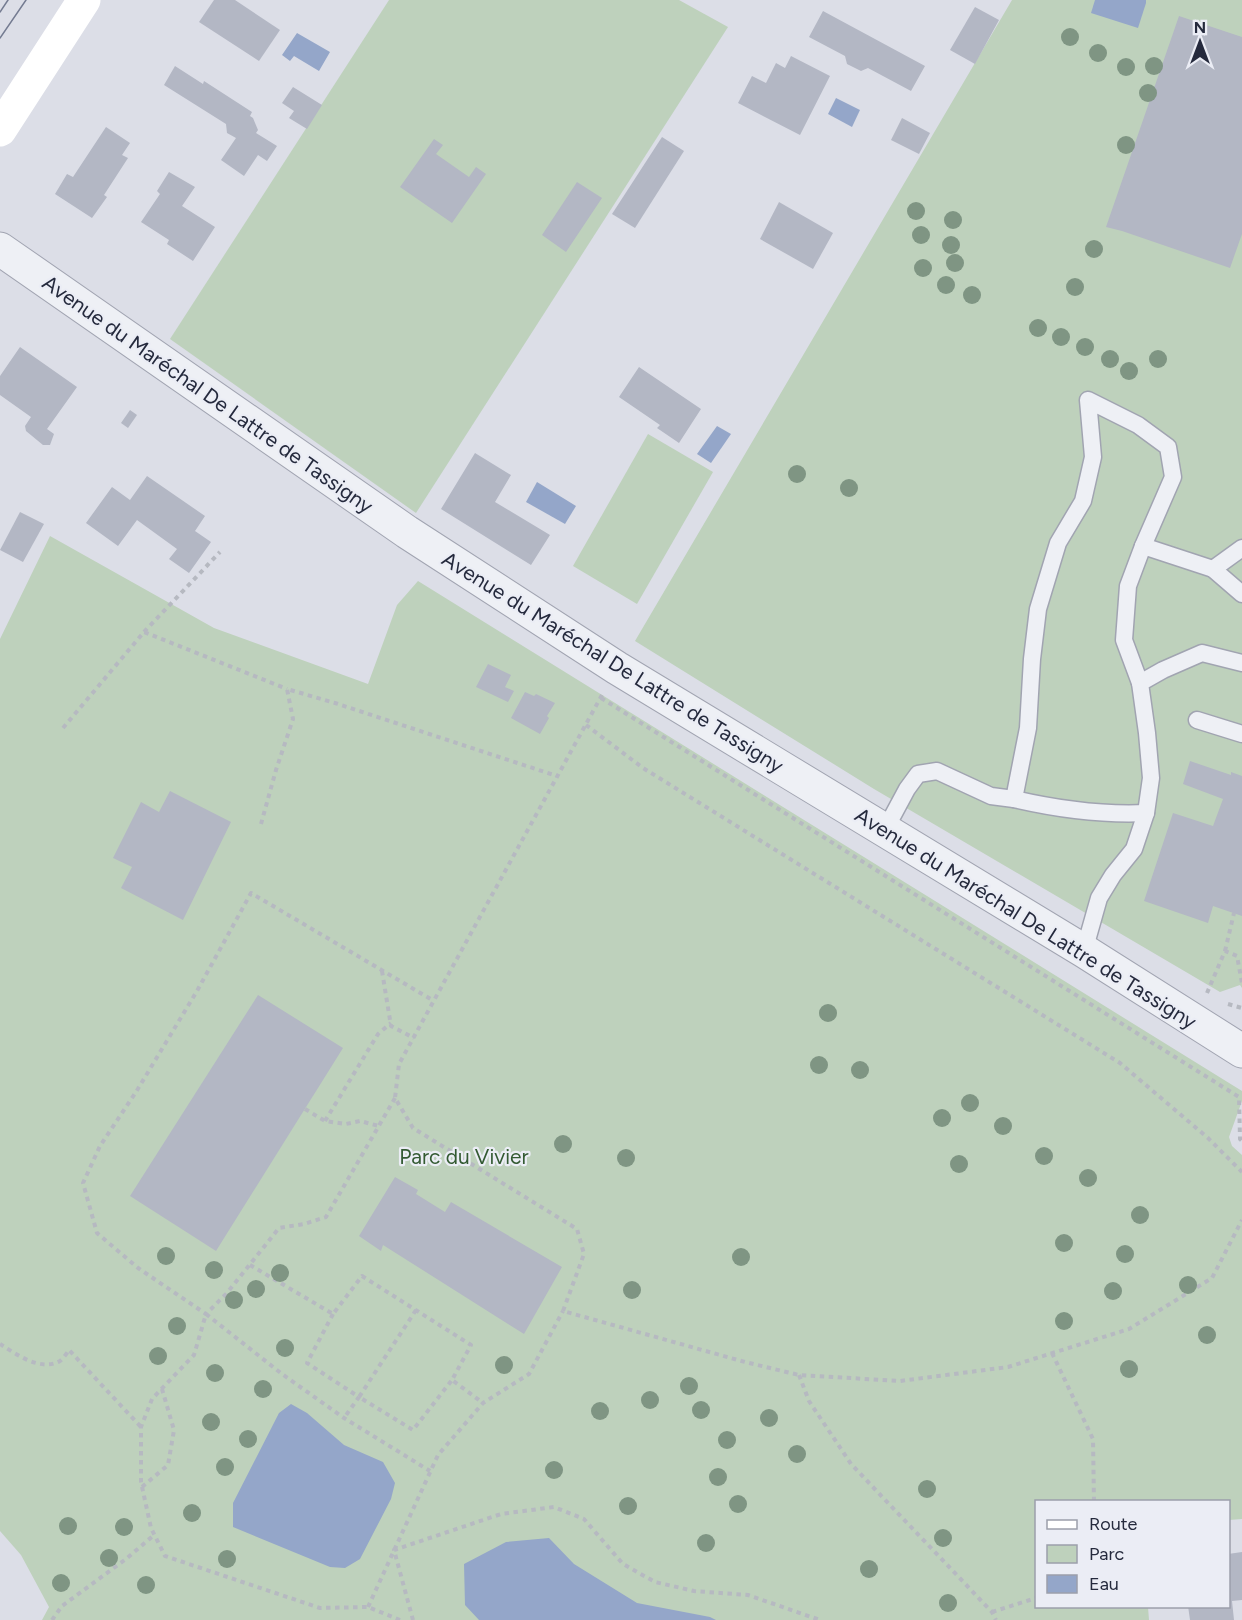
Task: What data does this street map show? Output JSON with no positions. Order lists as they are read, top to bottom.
{
  "streets": {
    "street": ["Avenue du Maréchal De Lattre de Tassigny"]
  },
  "parks": ["Parc du Vivier"],
  "legend": ["Route", "Parc", "Eau"],
  "north": "top"
}
